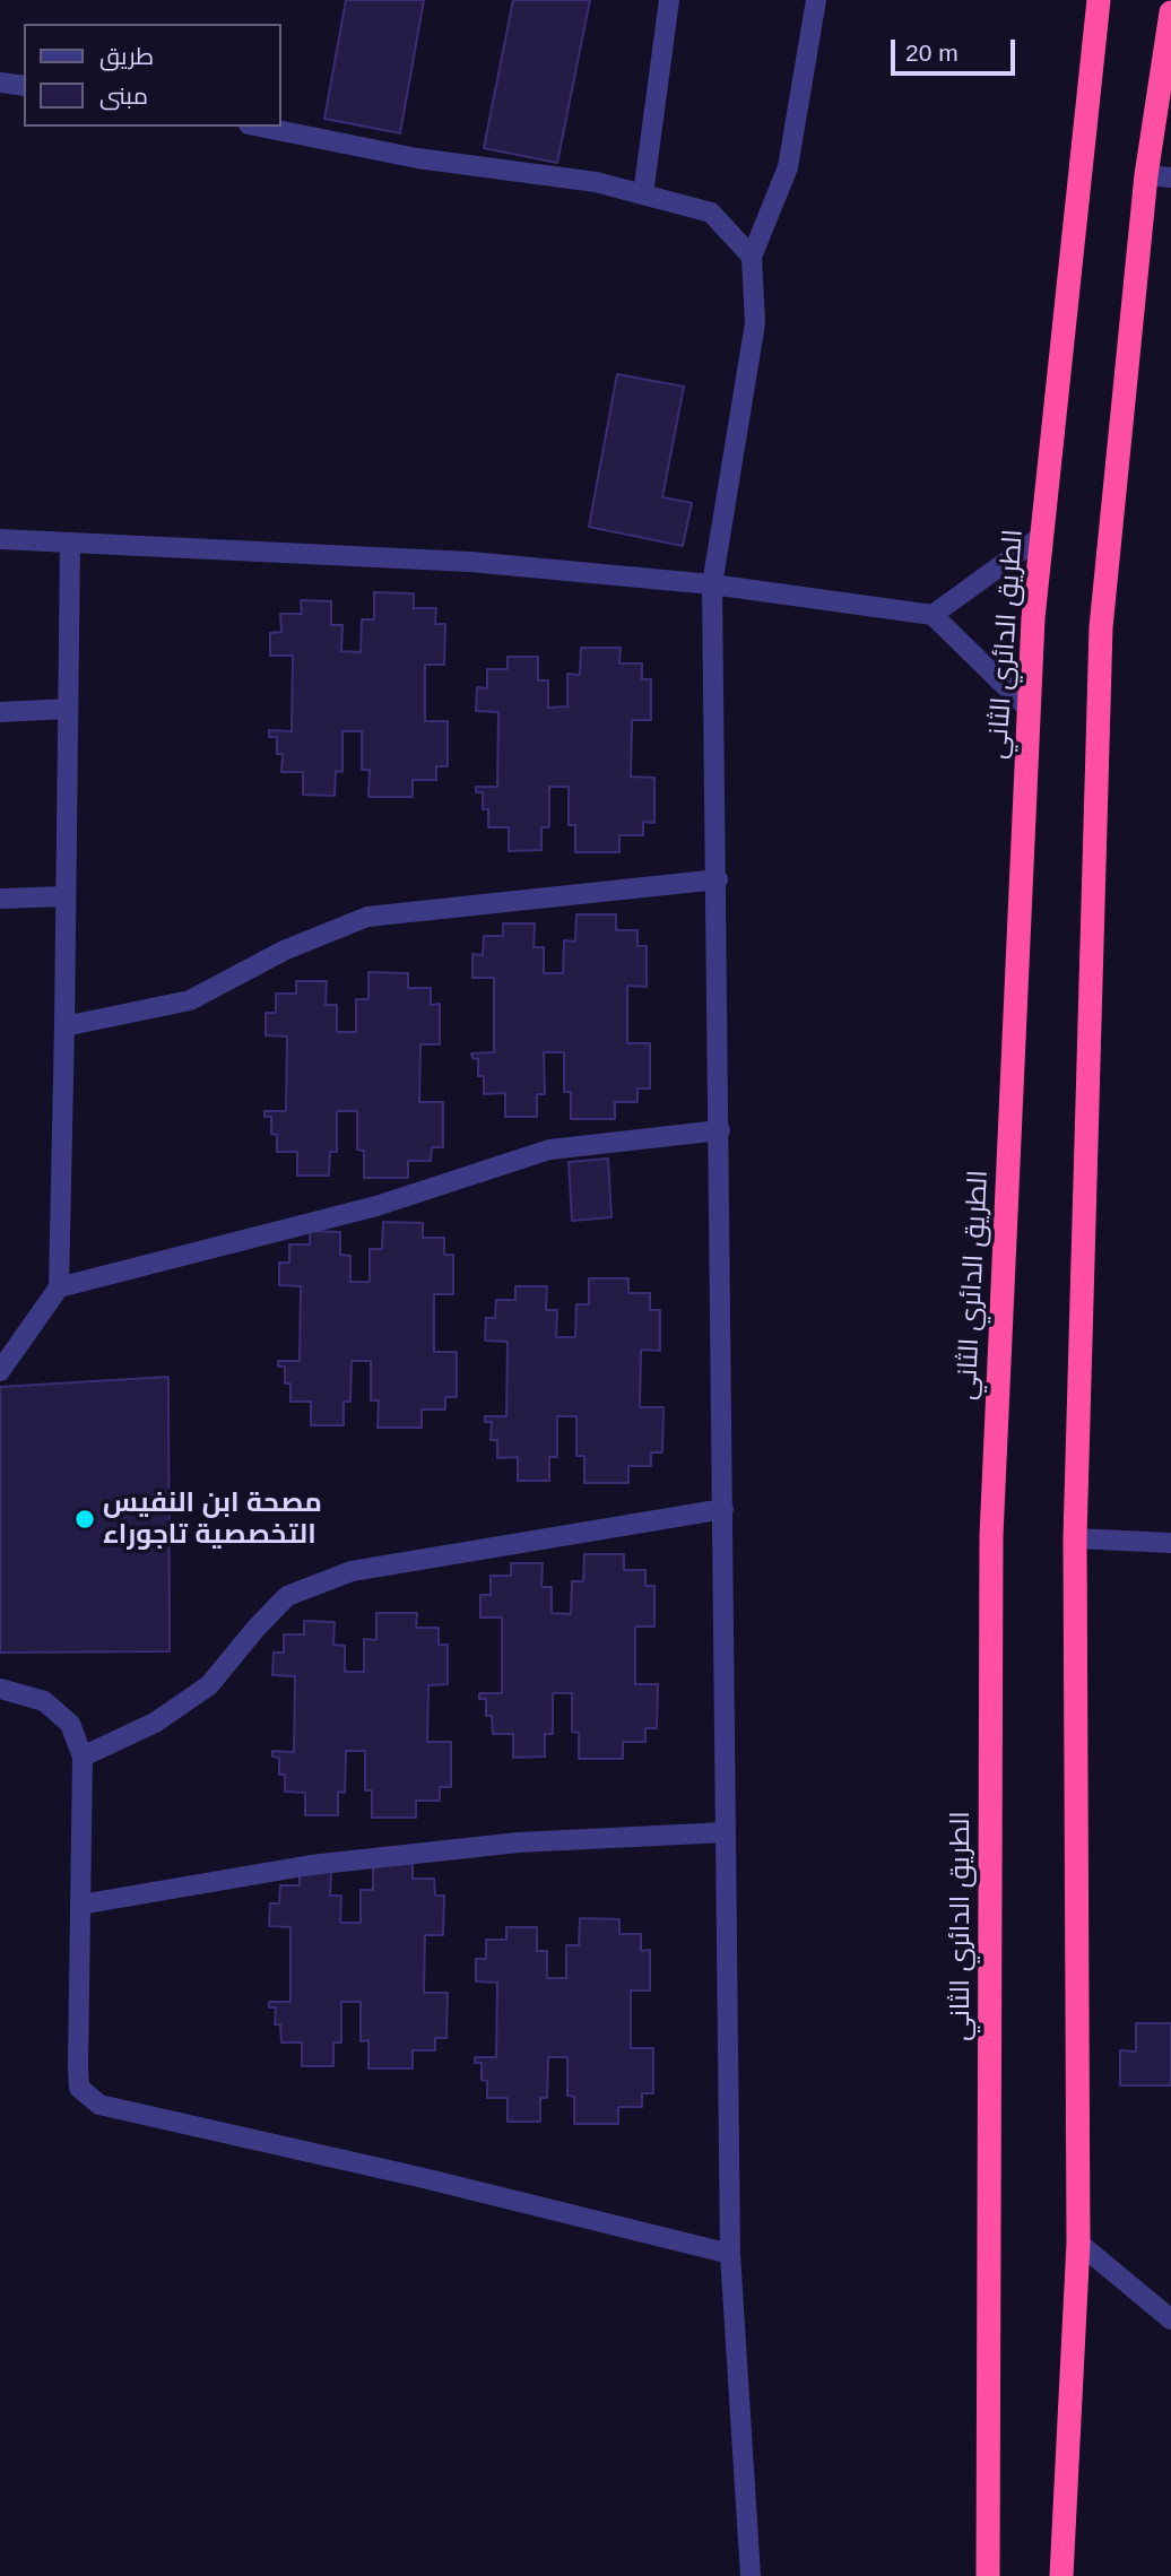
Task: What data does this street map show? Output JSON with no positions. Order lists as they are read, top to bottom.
{
  "streets": {
    "highway": ["الطريق الدائري الثاني"]
  },
  "places": ["مصحة ابن النفيس التخصصية تاجوراء"],
  "legend": ["طريق", "مبنى"],
  "scale_bar": "20 m"
}
